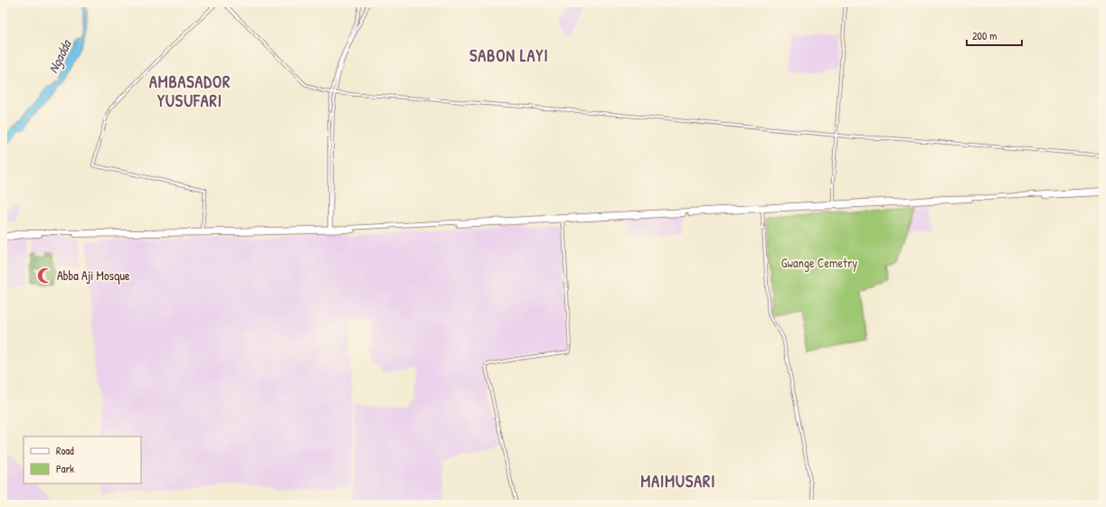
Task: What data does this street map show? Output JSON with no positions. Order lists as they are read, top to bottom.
{
  "districts": ["SABON LAYI", "AMBASADOR YUSUFARI", "MAIMUSARI"],
  "water": ["Ngadda"],
  "parks": ["Gwange Cemetry"],
  "places": {
    "mosque": ["Abba Aji Mosque"]
  },
  "legend": ["Road", "Park"],
  "scale_bar": "200 m"
}
